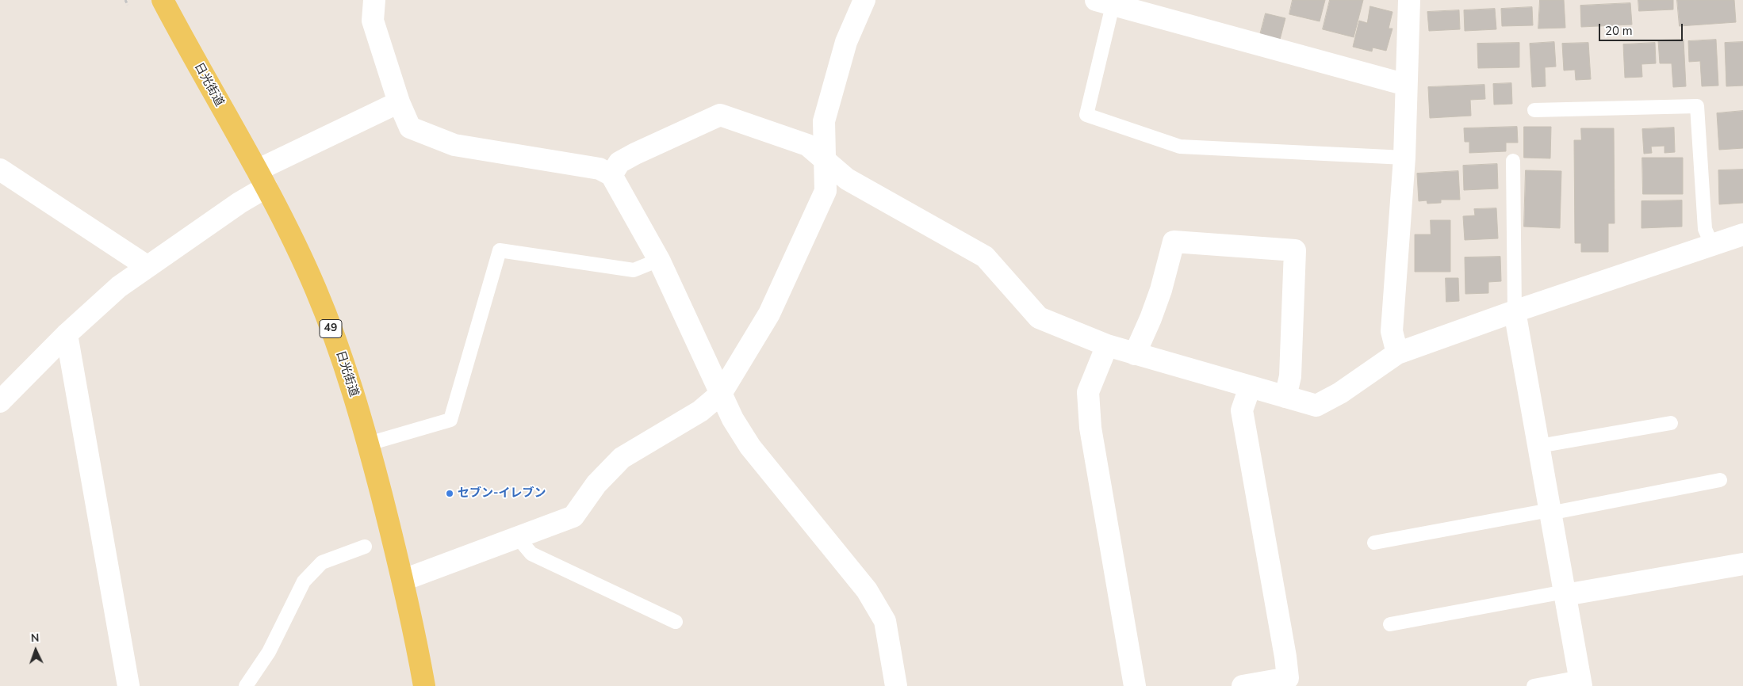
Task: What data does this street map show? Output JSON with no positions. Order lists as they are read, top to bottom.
{
  "streets": {
    "main road": ["日光街道", "49"]
  },
  "places": ["セブン-イレブン"],
  "scale_bar": "20 m",
  "north": "top"
}
